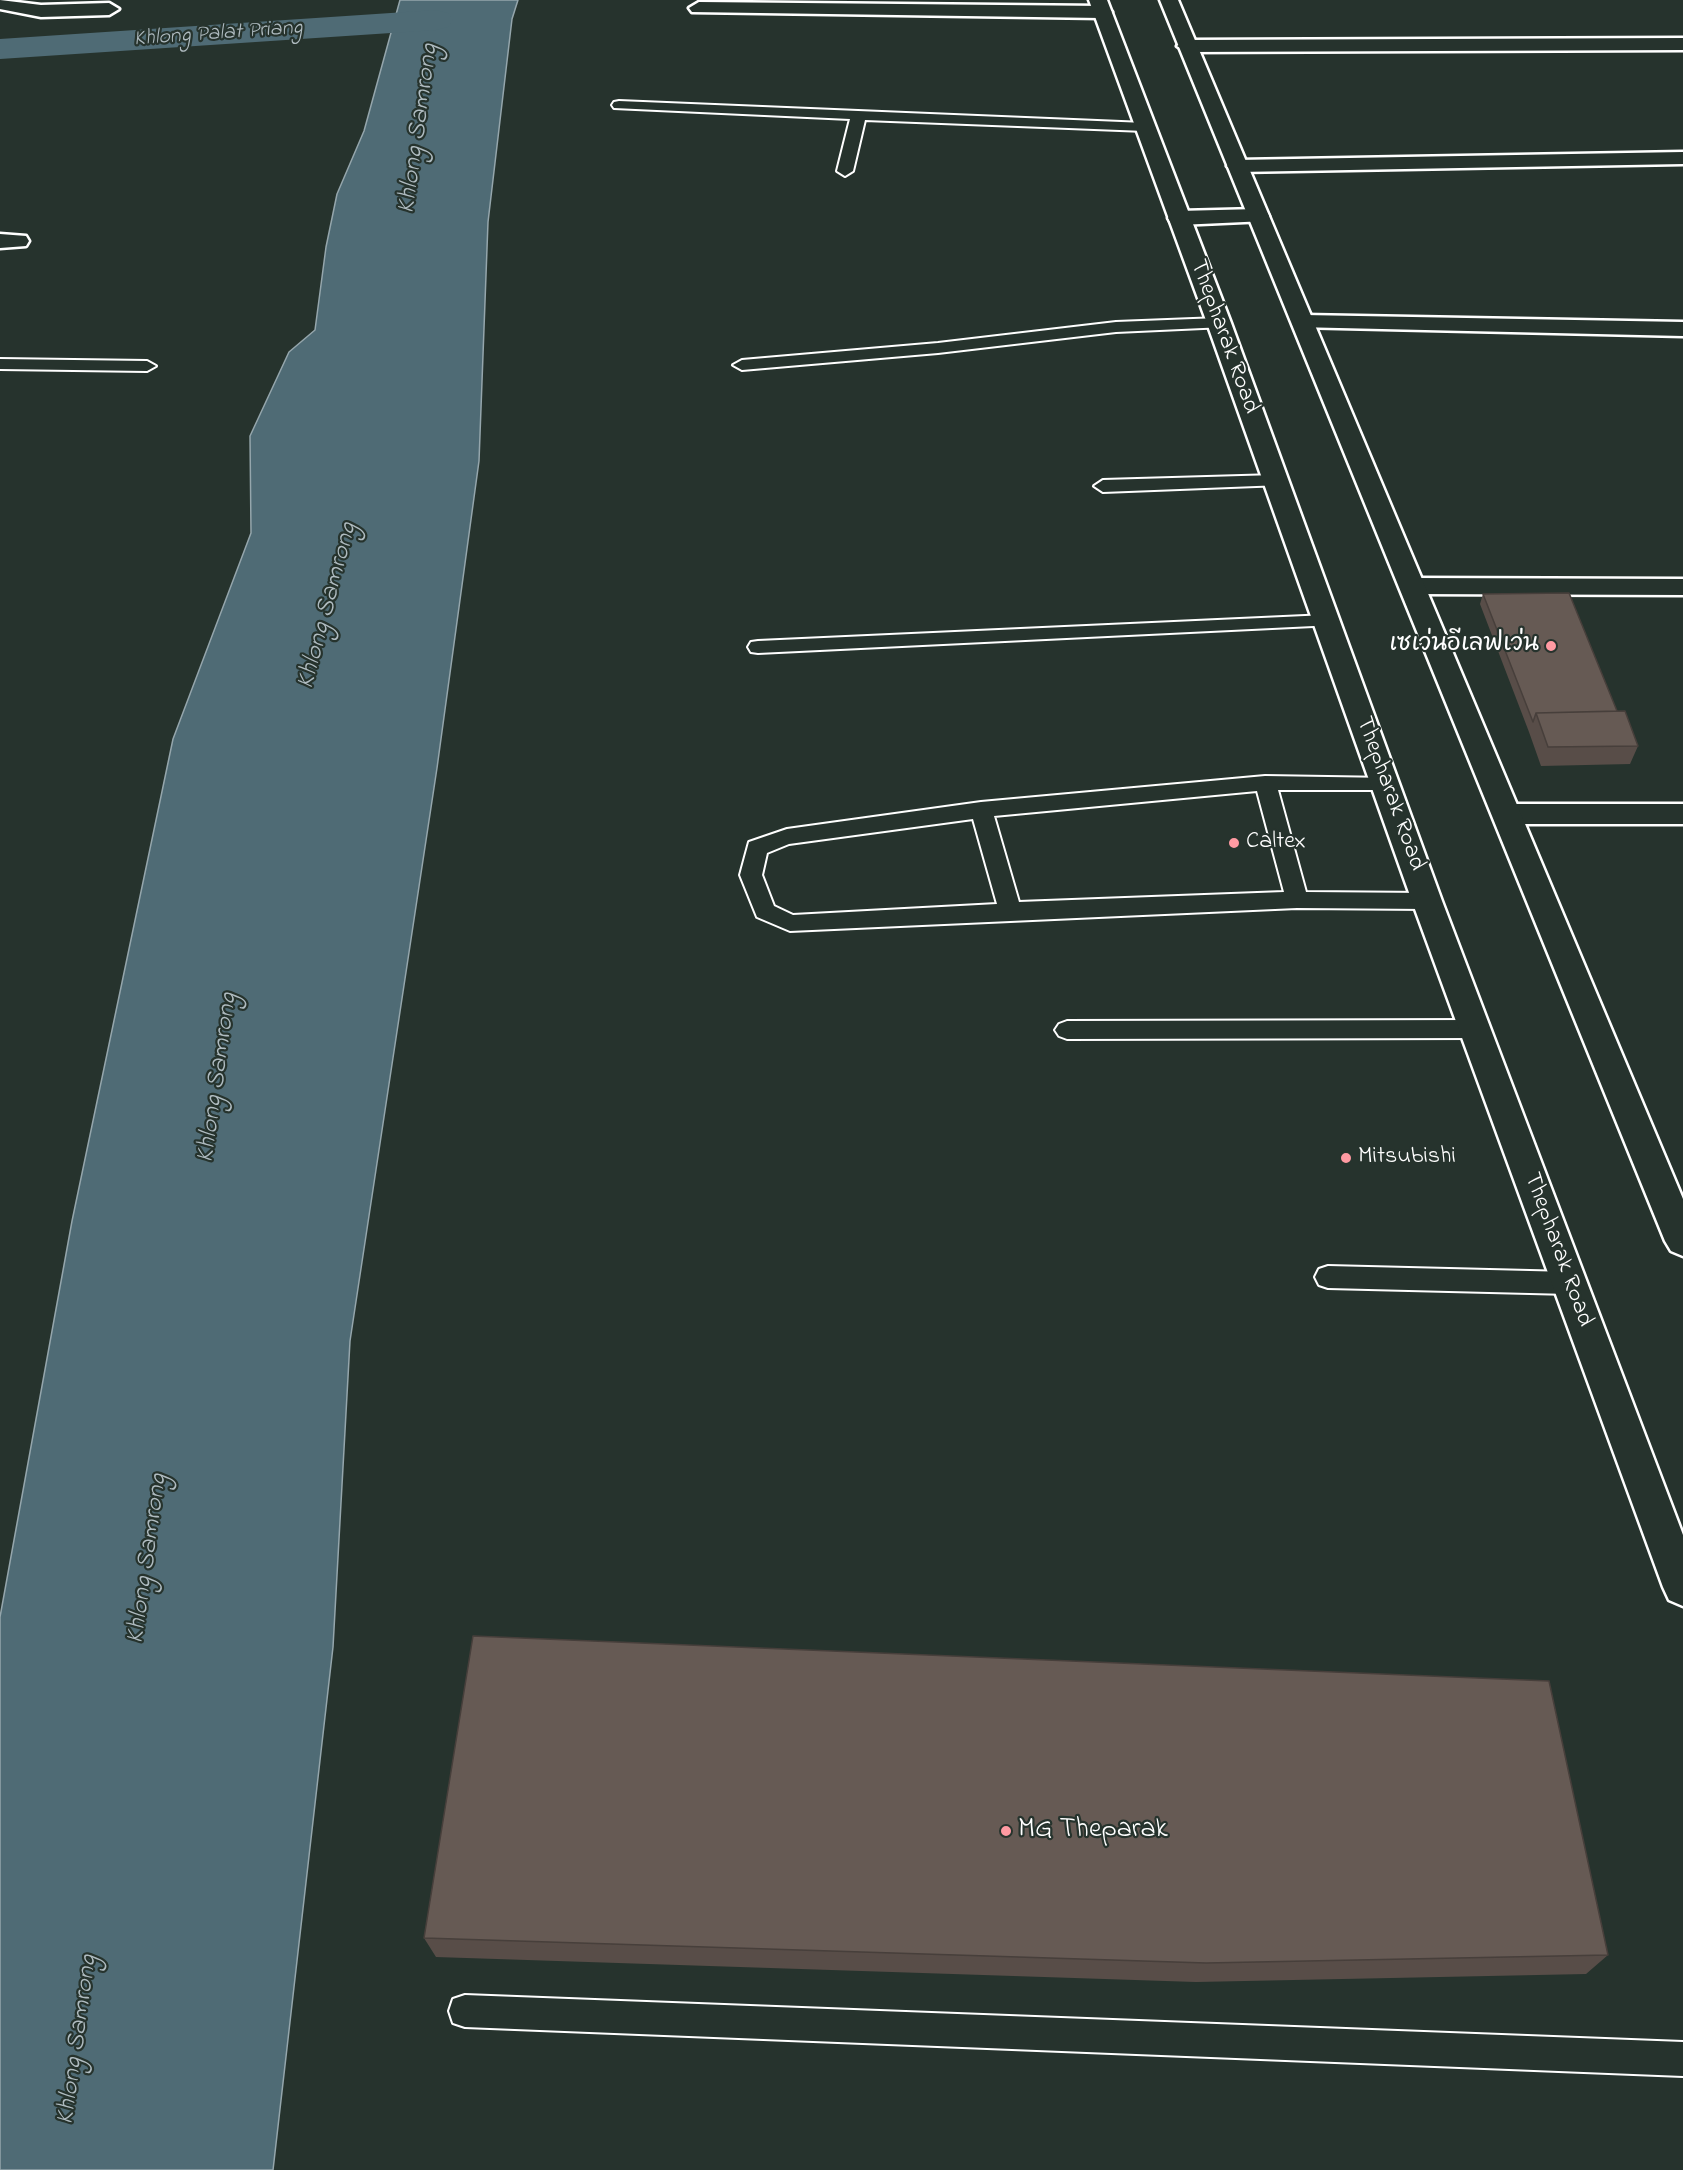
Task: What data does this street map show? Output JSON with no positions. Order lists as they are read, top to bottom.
{
  "streets": {
    "main road": ["Thepharak Road"]
  },
  "water": ["Khlong Palat Priang", "Khlong Samrong"],
  "places": [
    "เซเว่นอีเลฟเว่น",
    "Caltex",
    "Mitsubishi",
    "MG Theparak"
  ]
}
